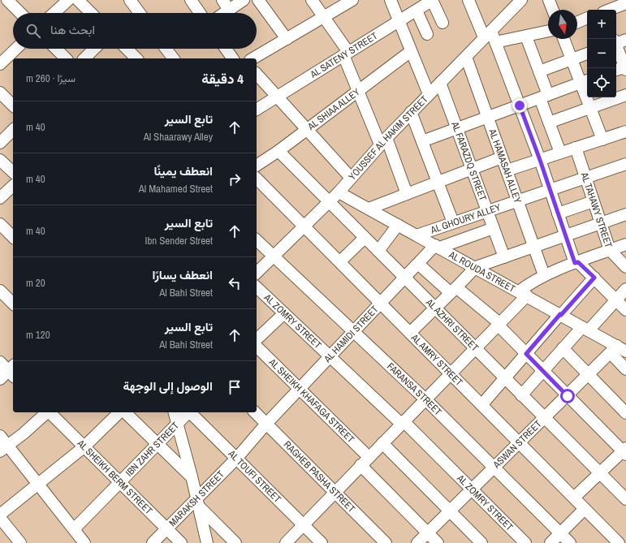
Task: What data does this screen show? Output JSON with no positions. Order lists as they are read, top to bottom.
{
  "streets": {
    "street": [
      "AL SATENY STREET",
      "AL SHIAA ALLEY",
      "YOUSSEF AL HAKIM STREET",
      "AL FARAZDQ STREET",
      "AL HAMASAH ALLEY",
      "AL TAHAWY STREET",
      "AL GHOURY ALLEY",
      "AL ROUDA STREET",
      "AL ZOMRY STREET",
      "AL AZHRI STREET",
      "AL HAMIDI STREET",
      "AL AMRY STREET",
      "FARANSA STREET",
      "AL SHEIKH KHAFAGA STREET",
      "ASWAN STREET",
      "IBN ZAHR STREET",
      "AL TOUFI STREET",
      "AL SHEIKH BERM STREET",
      "RAGHEB PASHA STREET",
      "MARAKSH STREET"
    ]
  },
  "crossings": [
    ["AL SHIAA ALLEY", "AL AZHRI STREET"],
    ["YOUSSEF AL HAKIM STREET", "AL FARAZDQ STREET"],
    ["YOUSSEF AL HAKIM STREET", "AL HAMASAH ALLEY"],
    ["YOUSSEF AL HAKIM STREET", "AL ROUDA STREET"],
    ["YOUSSEF AL HAKIM STREET", "AL AZHRI STREET"],
    ["YOUSSEF AL HAKIM STREET", "AL AMRY STREET"],
    ["YOUSSEF AL HAKIM STREET", "FARANSA STREET"],
    ["AL FARAZDQ STREET", "AL GHOURY ALLEY"],
    ["AL HAMASAH ALLEY", "AL GHOURY ALLEY"],
    ["AL TAHAWY STREET", "AL GHOURY ALLEY"],
    ["AL GHOURY ALLEY", "AL ROUDA STREET"],
    ["AL ROUDA STREET", "AL HAMIDI STREET"],
    ["AL ROUDA STREET", "ASWAN STREET"],
    ["AL ZOMRY STREET", "AL HAMIDI STREET"],
    ["AL ZOMRY STREET", "ASWAN STREET"],
    ["AL AZHRI STREET", "AL HAMIDI STREET"],
    ["AL AZHRI STREET", "ASWAN STREET"],
    ["AL HAMIDI STREET", "AL AMRY STREET"],
    ["AL HAMIDI STREET", "FARANSA STREET"],
    ["AL HAMIDI STREET", "AL SHEIKH KHAFAGA STREET"],
    ["AL HAMIDI STREET", "RAGHEB PASHA STREET"],
    ["AL HAMIDI STREET", "MARAKSH STREET"],
    ["AL AMRY STREET", "ASWAN STREET"],
    ["FARANSA STREET", "ASWAN STREET"],
    ["IBN ZAHR STREET", "AL SHEIKH BERM STREET"],
    ["AL TOUFI STREET", "MARAKSH STREET"],
    ["AL SHEIKH BERM STREET", "MARAKSH STREET"],
    ["RAGHEB PASHA STREET", "MARAKSH STREET"]
  ],
  "north": "bottom",
  "page": {
    "map_buttons": ["+", "−"],
    "search": "ابحث هنا",
    "heading": ["4 دقيقة", "سيرًا · 260 m"],
    "list": [
      ["تابع السير", "Al Shaarawy Alley", "40 m"],
      ["انعطف يمينًا", "Al Mahamed Street", "40 m"],
      ["تابع السير", "Ibn Sender Street", "40 m"],
      ["انعطف يسارًا", "Al Bahi Street", "20 m"],
      ["تابع السير", "Al Bahi Street", "120 m"],
      "الوصول إلى الوجهة"
    ]
  }
}
